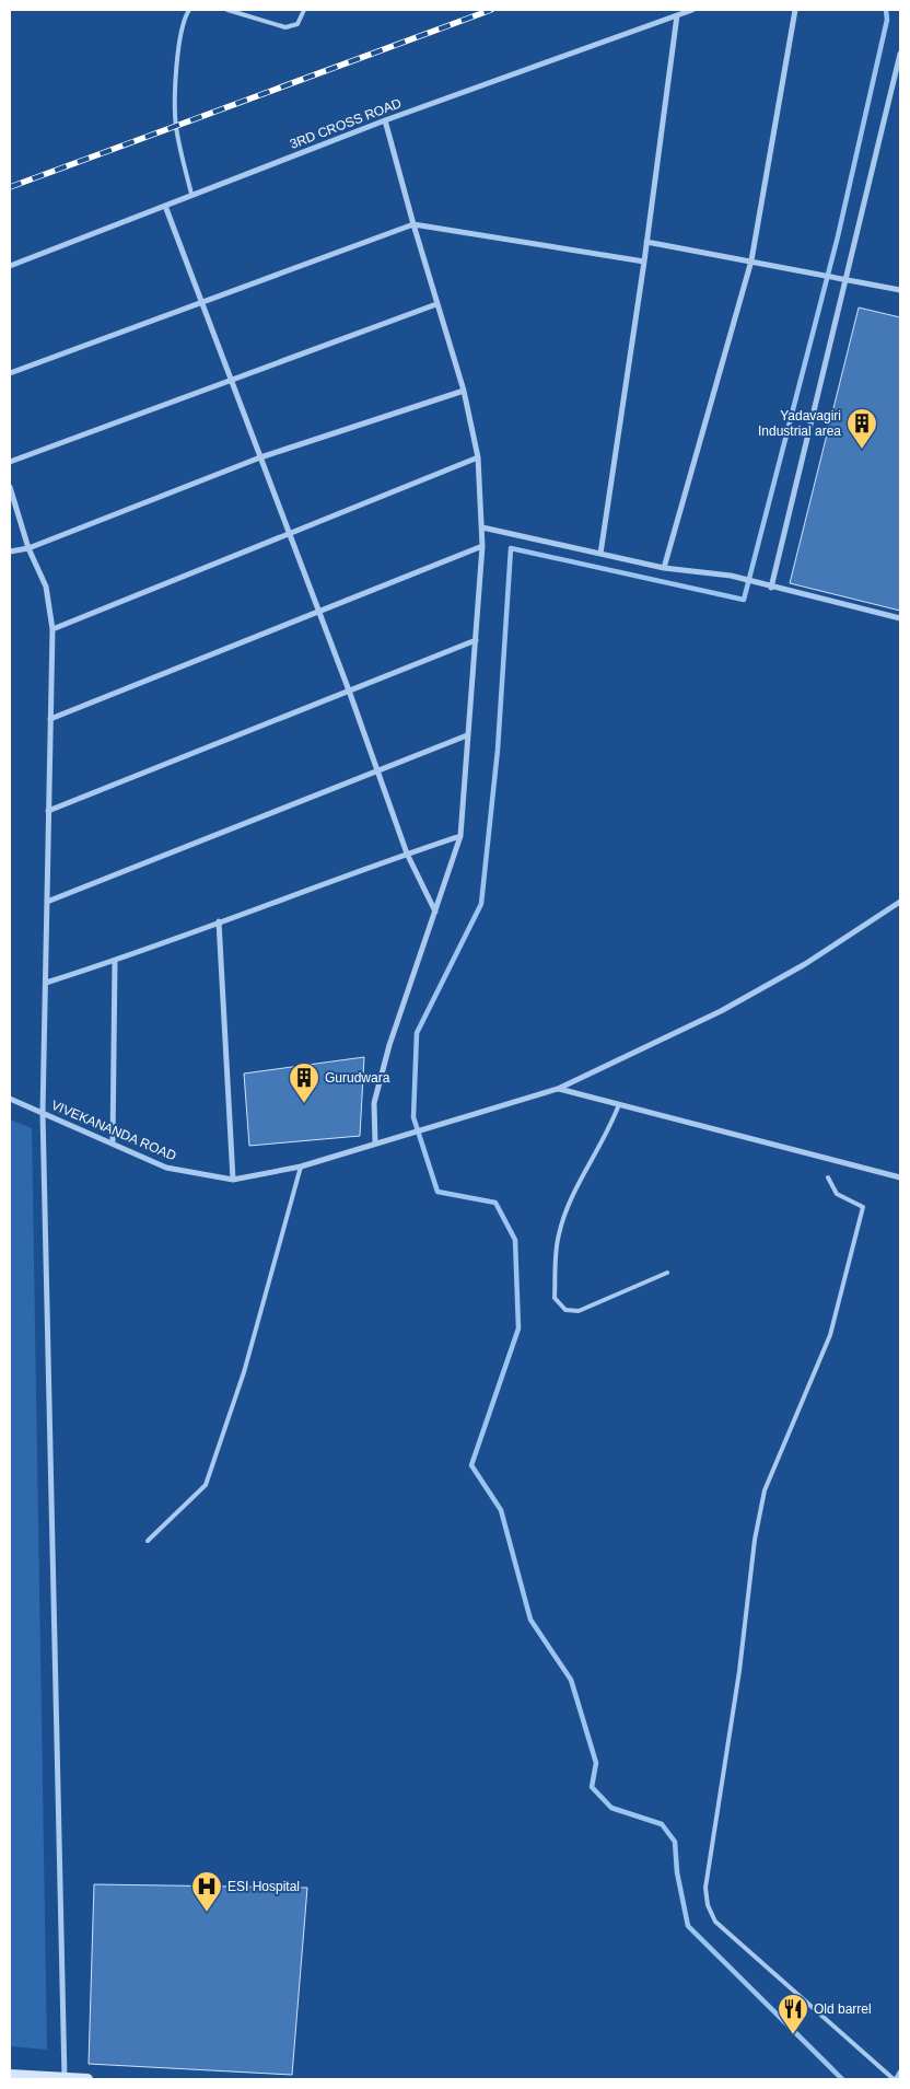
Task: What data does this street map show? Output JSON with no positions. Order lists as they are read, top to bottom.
{
  "streets": {
    "street": ["3RD CROSS ROAD", "VIVEKANANDA ROAD"]
  },
  "places": {
    "building": ["Yadavagiri Industrial area", "Gurudwara"],
    "hospital": ["ESI Hospital"],
    "restaurant": ["Old barrel"]
  }
}
